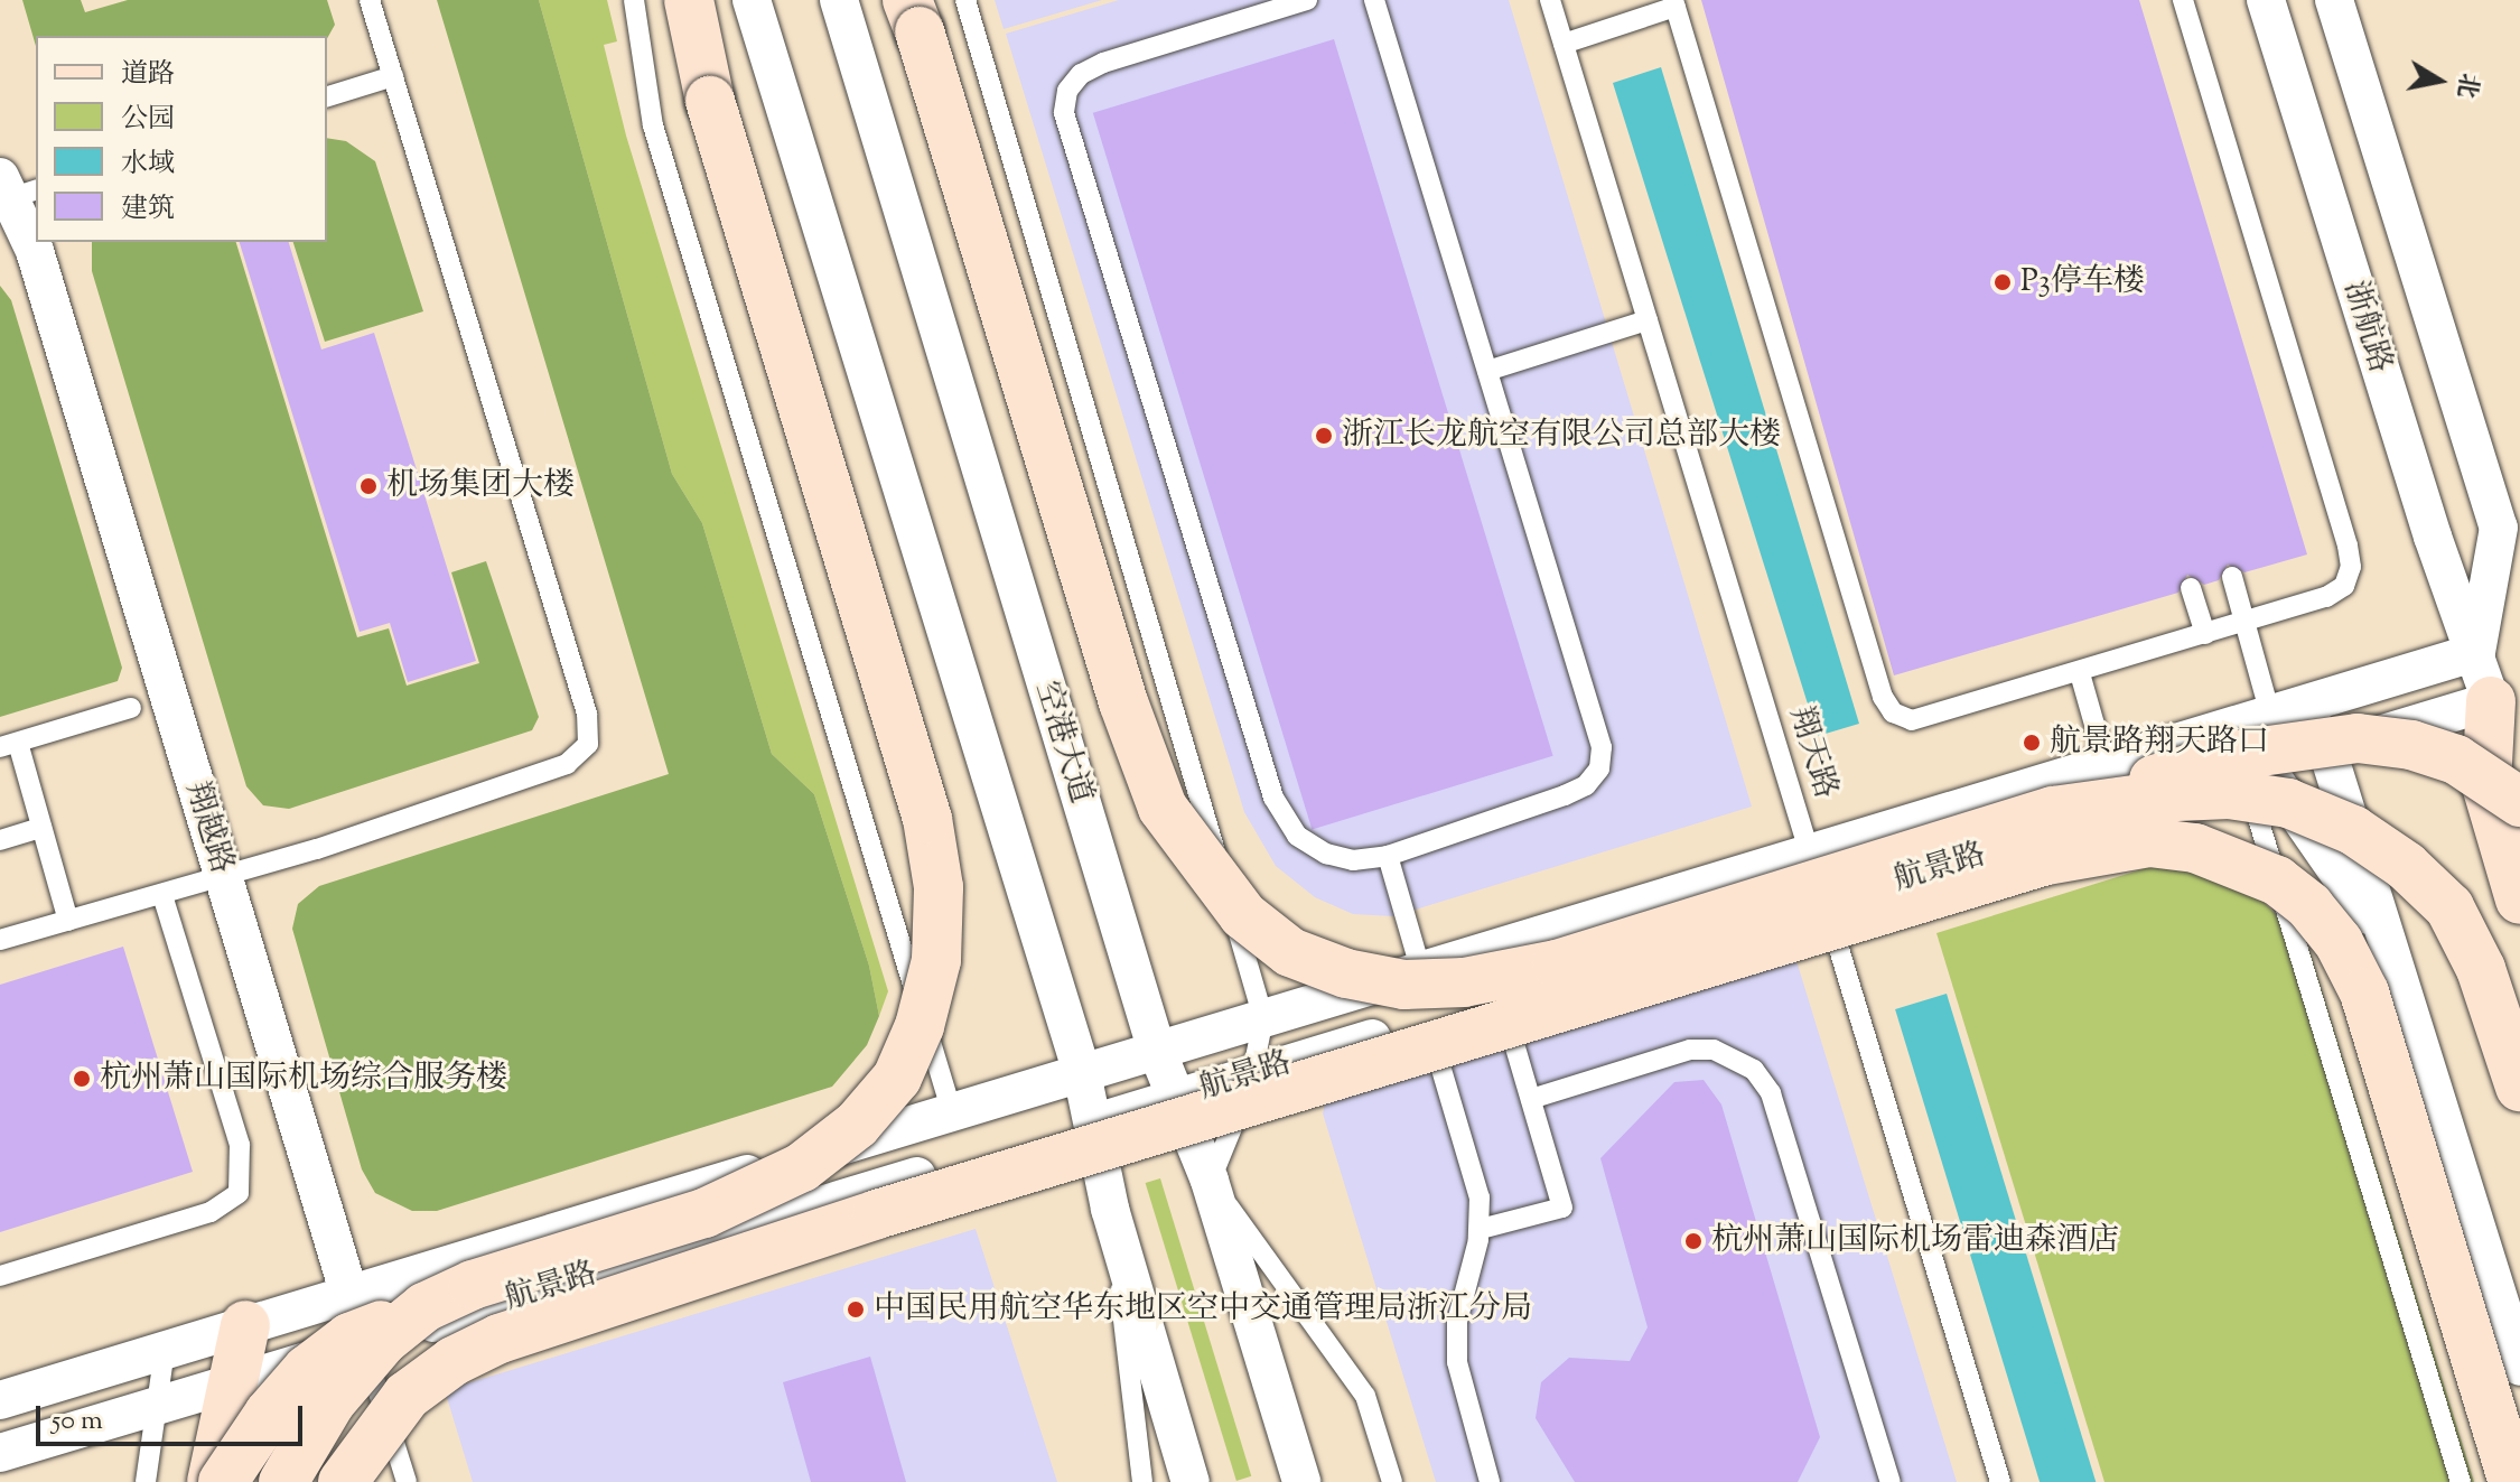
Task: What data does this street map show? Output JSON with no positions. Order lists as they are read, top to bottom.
{
  "streets": {
    "street": [
      "浙航路",
      "空港大道",
      "翔越路",
      "航景路"
    ],
    "lane": ["翔天路"]
  },
  "crossings": [
    ["浙航路", "航景路"],
    ["空港大道", "航景路"],
    ["翔天路", "航景路"],
    ["翔越路", "航景路"]
  ],
  "places": [
    "P3停车楼",
    "浙江长龙航空有限公司总部大楼",
    "机场集团大楼",
    "航景路翔天路口",
    "杭州萧山国际机场综合服务楼",
    "杭州萧山国际机场雷迪森酒店",
    "中国民用航空华东地区空中交通管理局浙江分局"
  ],
  "legend": [
    "道路",
    "公园",
    "水域",
    "建筑"
  ],
  "scale_bar": "50 m",
  "north": "right"
}
